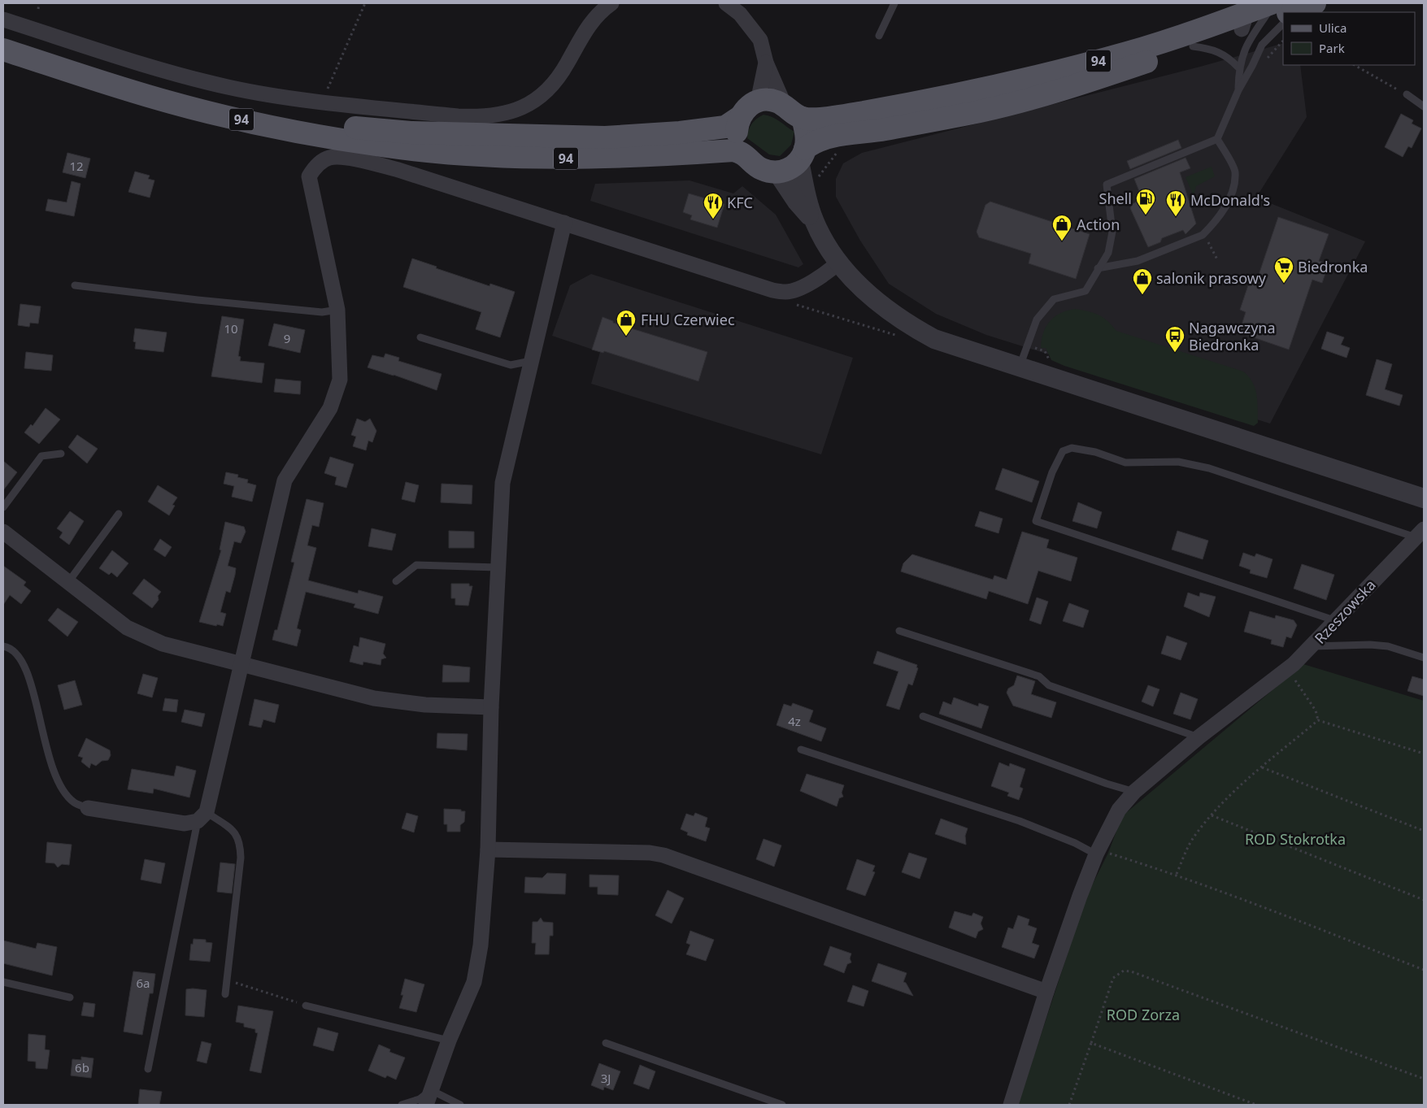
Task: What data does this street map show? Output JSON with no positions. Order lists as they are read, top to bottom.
{
  "streets": {
    "main road": ["94"],
    "street": ["Rzeszowska"]
  },
  "parks": ["ROD Stokrotka", "ROD Zorza"],
  "places": {
    "fuel station": ["Shell"],
    "restaurant": ["McDonald's", "KFC"],
    "shop": ["Action", "salonik prasowy", "FHU Czerwiec"],
    "supermarket": ["Biedronka"],
    "bus stop": ["Nagawczyna Biedronka"]
  },
  "house_numbers": [
    "12",
    "10",
    "9",
    "4z",
    "6a",
    "6b",
    "3J"
  ],
  "legend": ["Ulica", "Park"]
}
